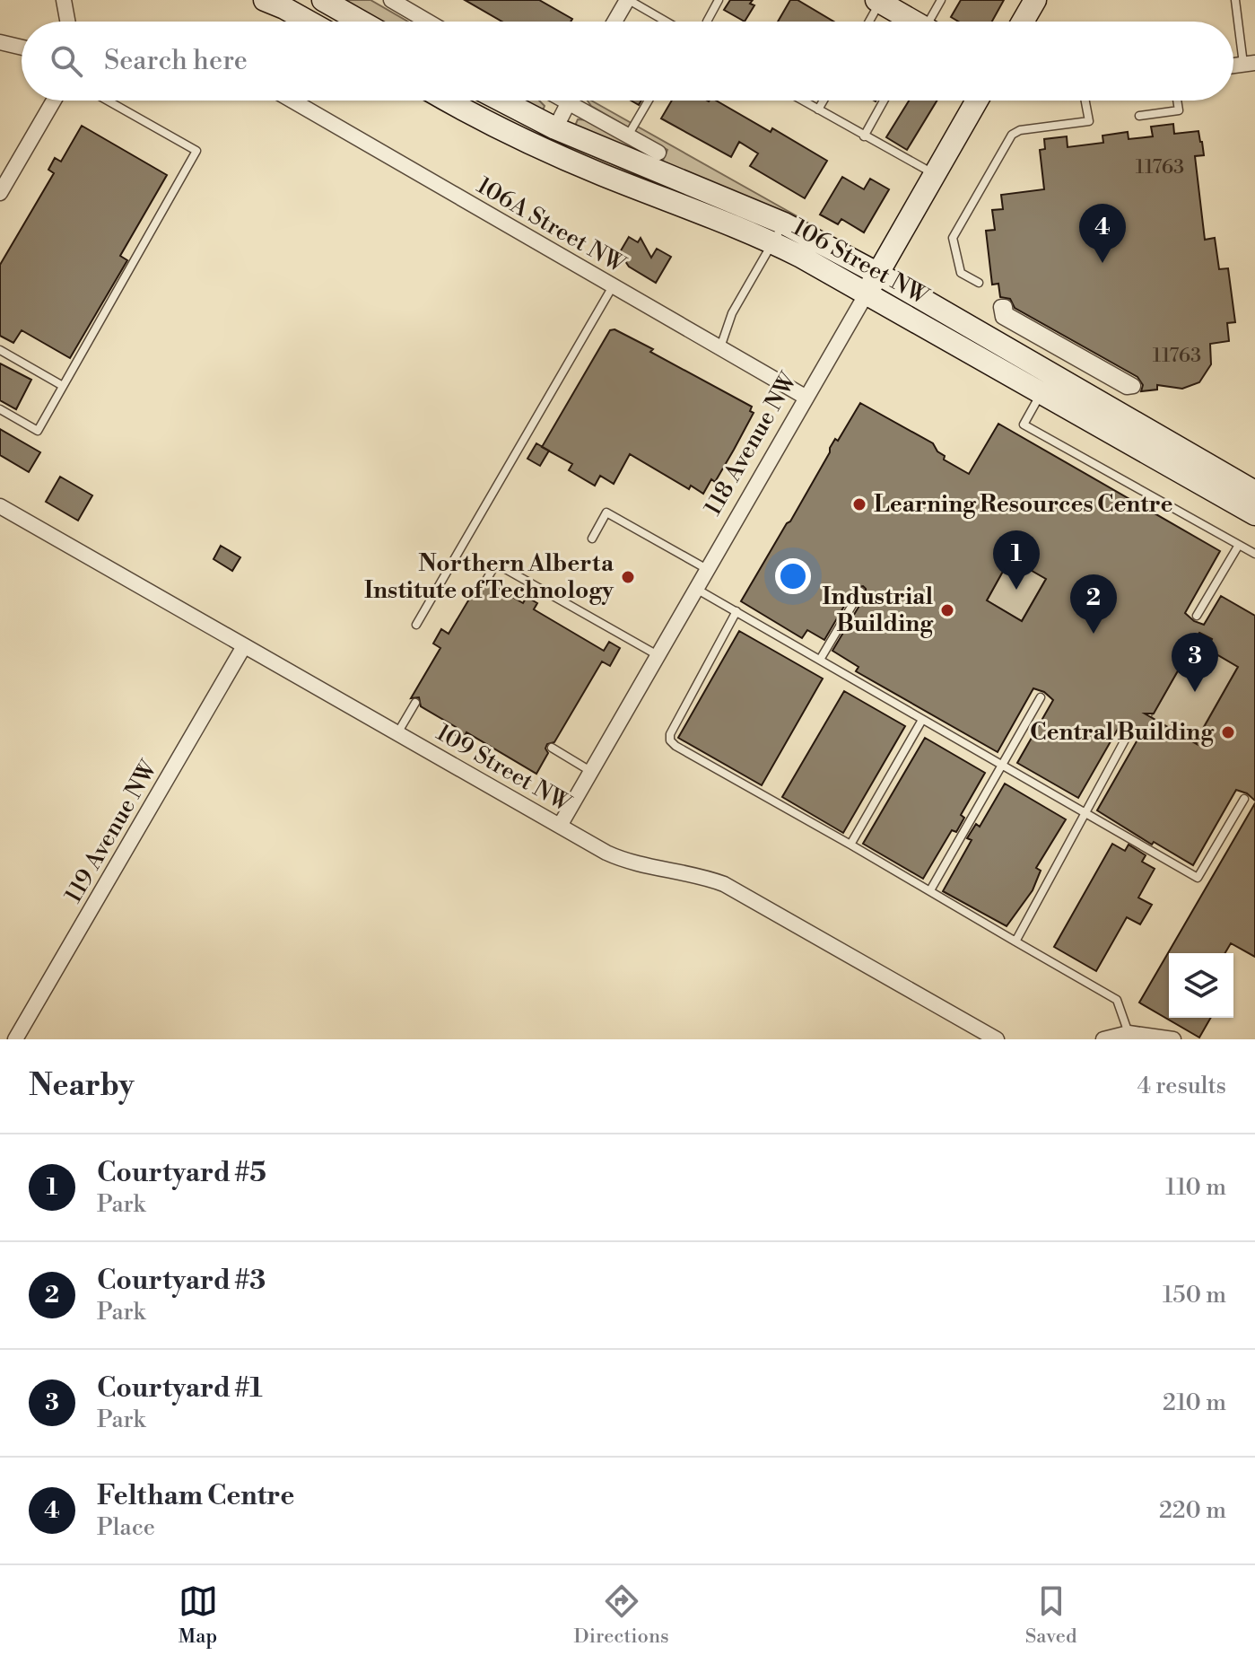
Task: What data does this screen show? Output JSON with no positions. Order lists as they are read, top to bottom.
{
  "streets": {
    "main road": ["106 Street NW", "118 Avenue NW"],
    "street": ["106A Street NW", "109 Street NW", "119 Avenue NW"]
  },
  "crossings": [
    ["106A Street NW", "118 Avenue NW"],
    ["106 Street NW", "118 Avenue NW"],
    ["118 Avenue NW", "109 Street NW"],
    ["109 Street NW", "119 Avenue NW"]
  ],
  "places": [
    "Learning Resources Centre",
    "Northern Alberta Institute of Technology",
    "Industrial Building",
    "Central Building"
  ],
  "house_numbers": ["11763", "11763"],
  "page": {
    "search": "Search here",
    "pins": [
      "4",
      "1",
      "2",
      "3"
    ],
    "heading": ["Nearby", "4 results"],
    "list": [
      {
        "mark": "1",
        "name": "Courtyard #5",
        "note": "Park",
        "value": "110 m"
      },
      {
        "mark": "2",
        "name": "Courtyard #3",
        "note": "Park",
        "value": "150 m"
      },
      {
        "mark": "3",
        "name": "Courtyard #1",
        "note": "Park",
        "value": "210 m"
      },
      {
        "mark": "4",
        "name": "Feltham Centre",
        "note": "Place",
        "value": "220 m"
      }
    ],
    "nav": ["Map", "Directions", "Saved"]
  }
}
